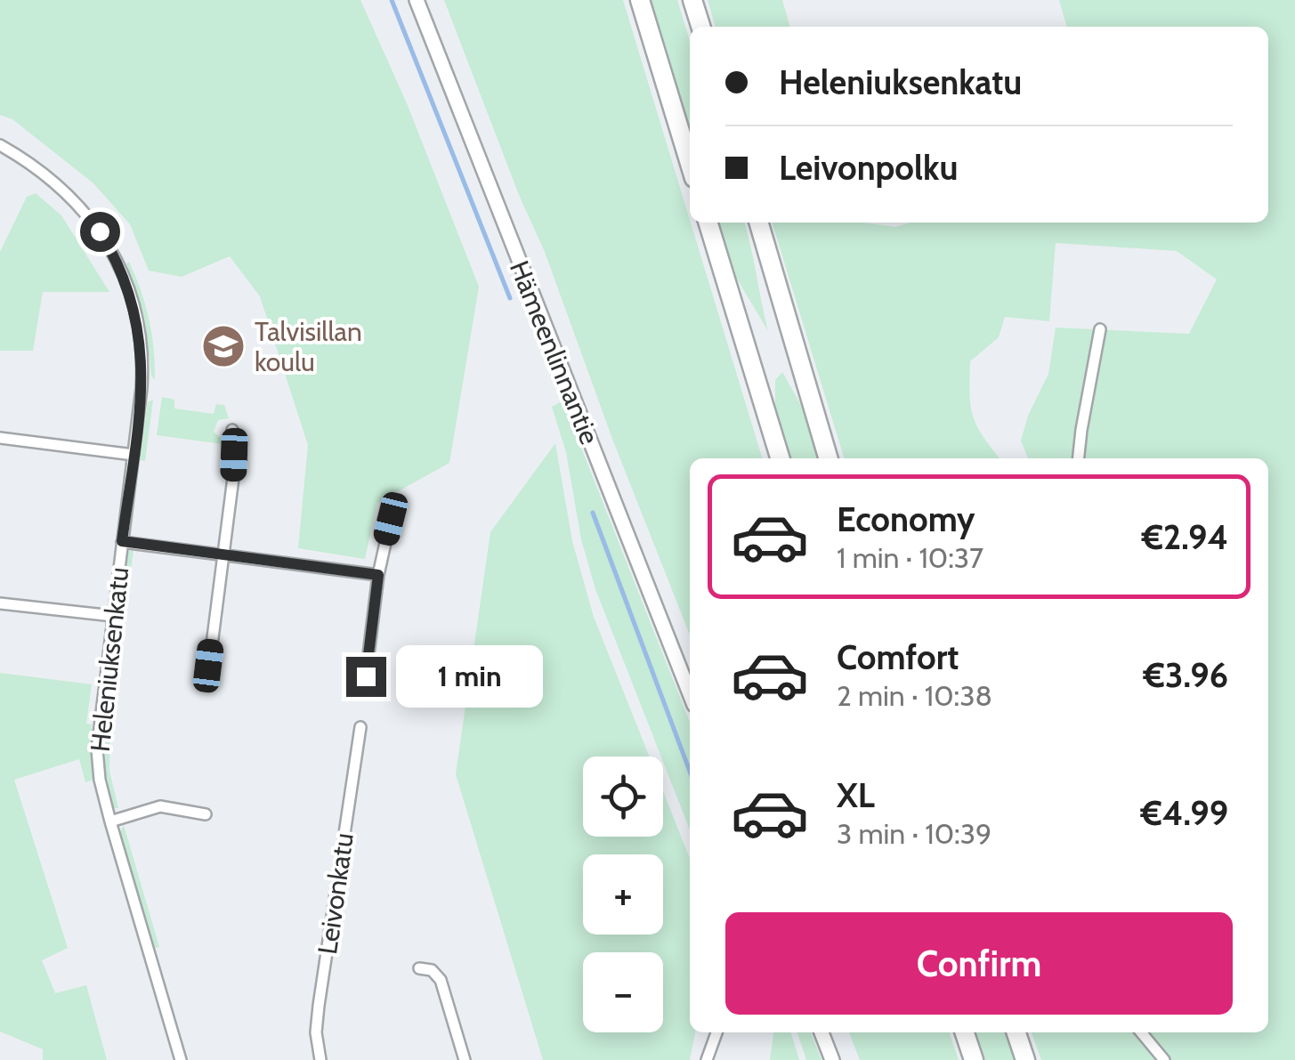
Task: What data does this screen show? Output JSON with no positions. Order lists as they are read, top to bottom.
{
  "streets": {
    "main road": ["Hämeenlinnantie"],
    "street": ["Heleniuksenkatu", "Leivonkatu"]
  },
  "places": {
    "school or university": ["Talvisillan koulu"]
  },
  "page": {
    "banner": ["Heleniuksenkatu", "Leivonpolku"],
    "list": [
      {
        "name": "Economy",
        "note": "1 min · 10:37",
        "value": "€2.94"
      },
      {
        "name": "Comfort",
        "note": "2 min · 10:38",
        "value": "€3.96"
      },
      {
        "name": "XL",
        "note": "3 min · 10:39",
        "value": "€4.99"
      }
    ],
    "bubble": "1 min",
    "map_buttons": ["+", "−"],
    "buttons": "Confirm"
  }
}
